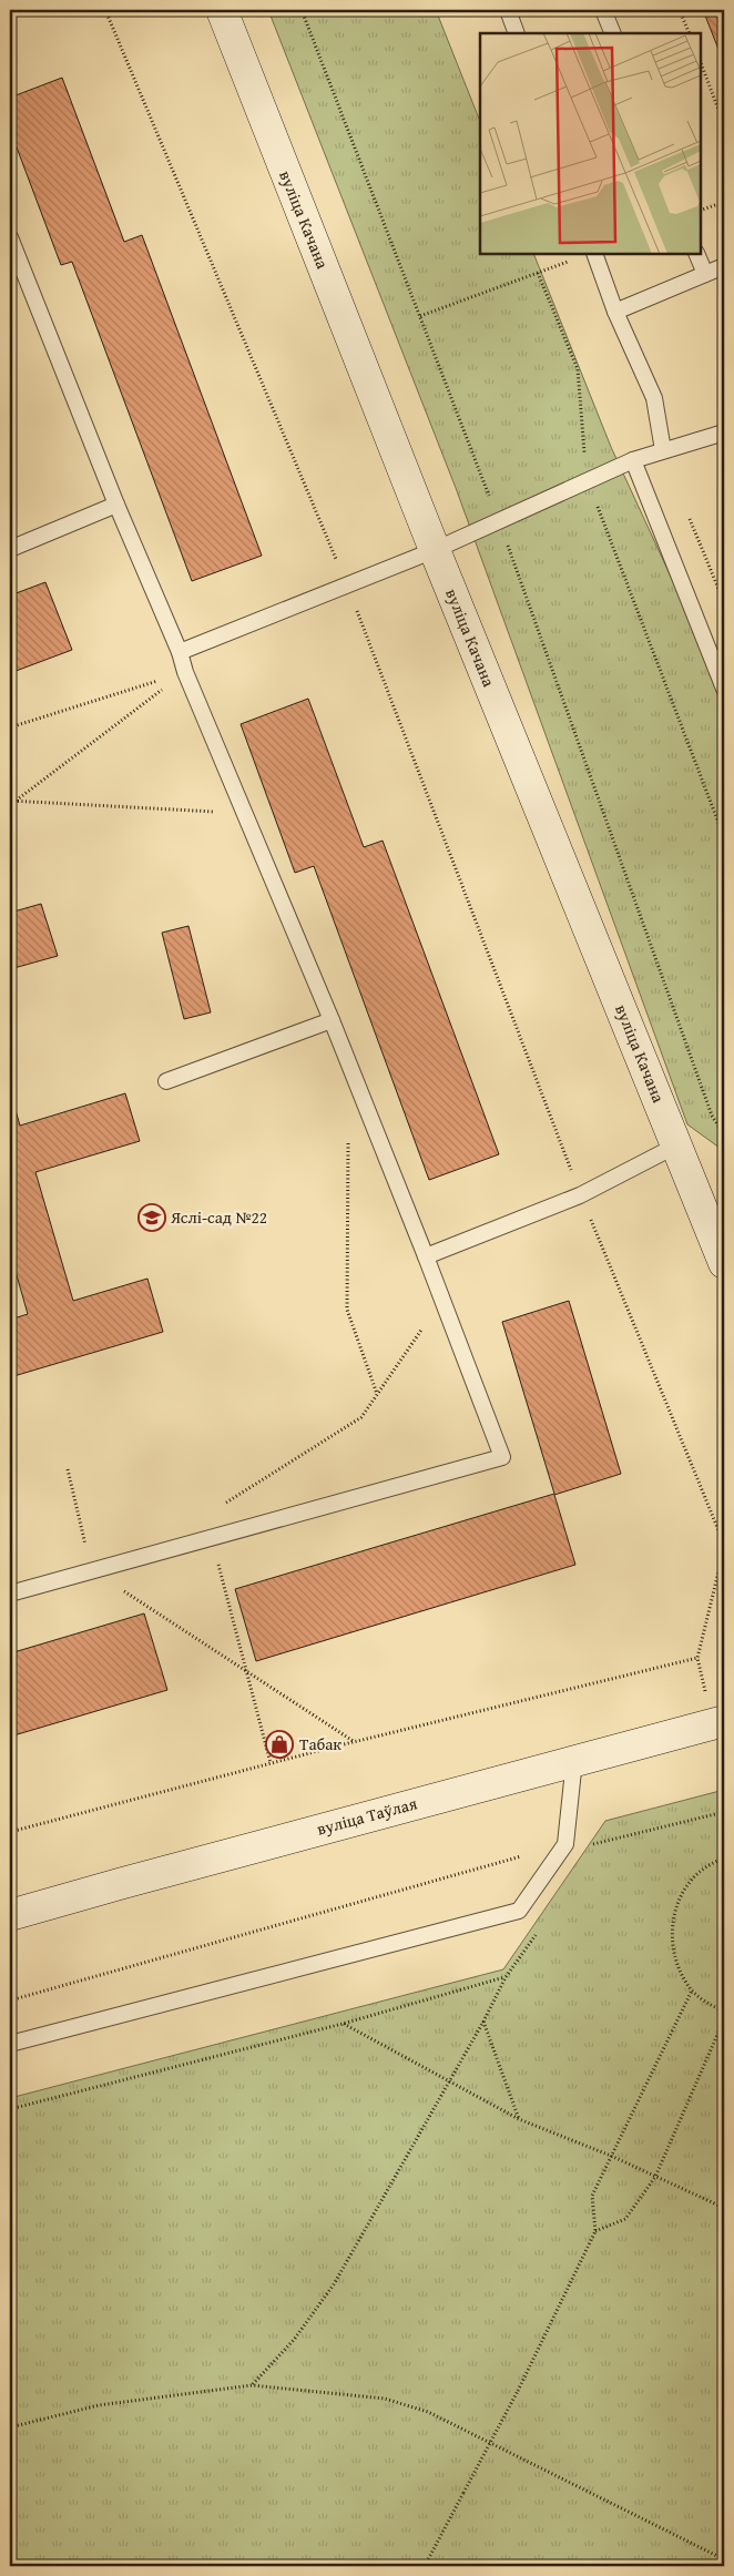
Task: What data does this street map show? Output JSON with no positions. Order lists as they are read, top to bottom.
{
  "streets": {
    "main road": ["вуліца Качана", "вуліца Таўлая"]
  },
  "places": {
    "school or university": ["Яслі-сад №22"],
    "shop": ["Табак"]
  }
}
